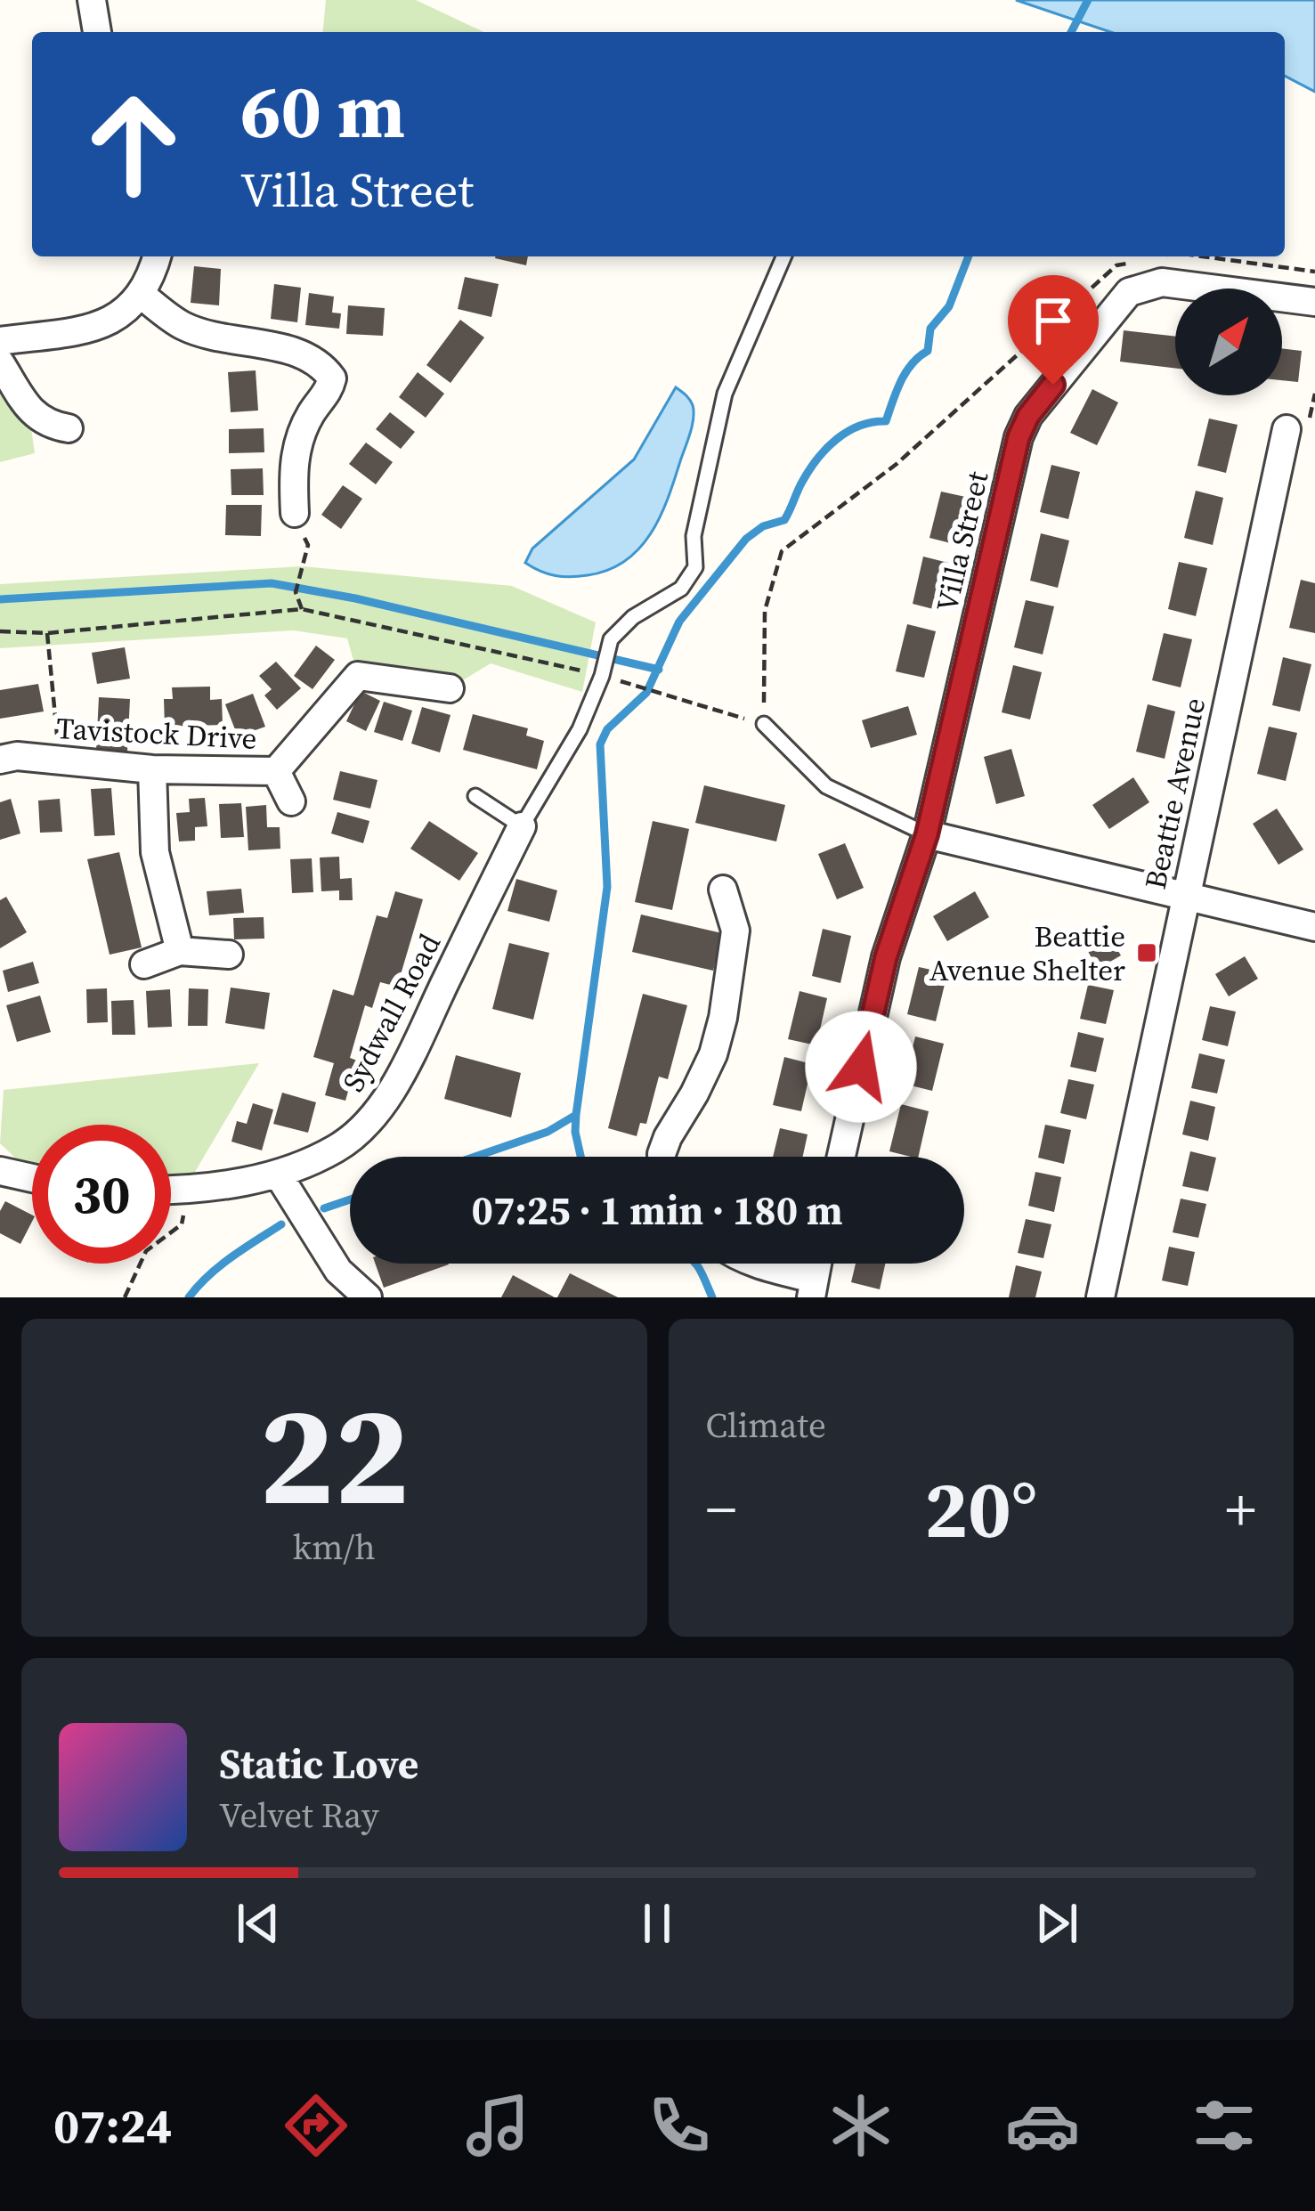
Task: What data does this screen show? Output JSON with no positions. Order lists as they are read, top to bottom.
{
  "streets": {
    "street": [
      "Villa Street",
      "Tavistock Drive",
      "Beattie Avenue",
      "Sydwall Road"
    ]
  },
  "places": {
    "transit": ["Beattie Avenue Shelter"]
  },
  "north": "top right",
  "page": {
    "turn": ["60 m", "Villa Street"],
    "limit": "30",
    "trip": "07:25 · 1 min · 180 m",
    "tile": [
      ["22", "km/h"],
      "Climate"
    ],
    "heat": ["−", "20°", "+"],
    "song": ["Static Love", "Velvet Ray"],
    "tabs": "07:24"
  }
}
